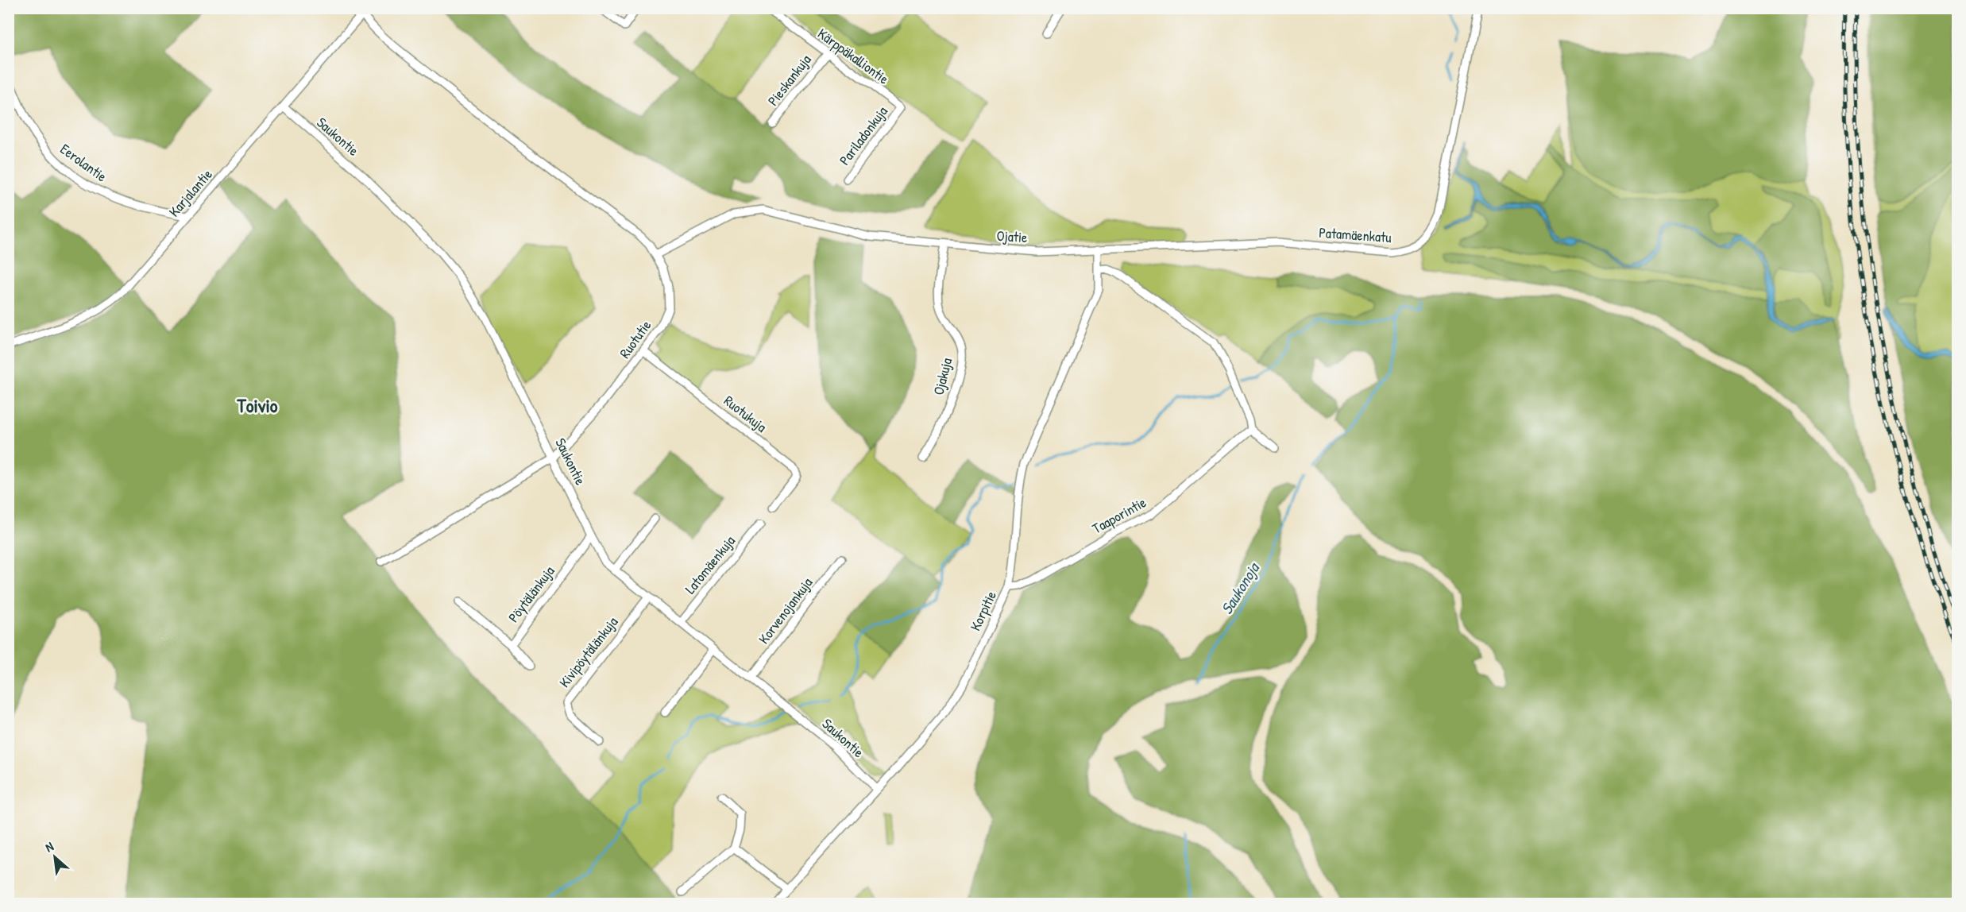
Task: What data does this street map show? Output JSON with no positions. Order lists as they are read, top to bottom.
{
  "streets": {
    "street": [
      "Kärppäkalliontie",
      "Pieskankuja",
      "Pariladonkuja",
      "Saukontie",
      "Eerolantie",
      "Karjalantie",
      "Patamäenkatu",
      "Ojatie",
      "Ruotutie",
      "Ojakuja",
      "Ruotukuja",
      "Taaporintie",
      "Latomäenkuja",
      "Pöytälänkuja",
      "Korvenojankuja",
      "Korpitie",
      "Kivipöytälänkuja"
    ]
  },
  "crossings": [
    ["Kärppäkalliontie", "Pieskankuja"],
    ["Kärppäkalliontie", "Pariladonkuja"],
    ["Saukontie", "Karjalantie"],
    ["Saukontie", "Ruotutie"],
    ["Saukontie", "Latomäenkuja"],
    ["Saukontie", "Pöytälänkuja"],
    ["Saukontie", "Korvenojankuja"],
    ["Saukontie", "Korpitie"],
    ["Saukontie", "Kivipöytälänkuja"],
    ["Eerolantie", "Karjalantie"],
    ["Karjalantie", "Ruotutie"],
    ["Patamäenkatu", "Ojatie"],
    ["Ojatie", "Ruotutie"],
    ["Ojatie", "Ojakuja"],
    ["Ruotutie", "Ruotukuja"],
    ["Taaporintie", "Korpitie"]
  ],
  "districts": ["Toivio"],
  "water": ["Saukonoja"],
  "north": "top left"
}
